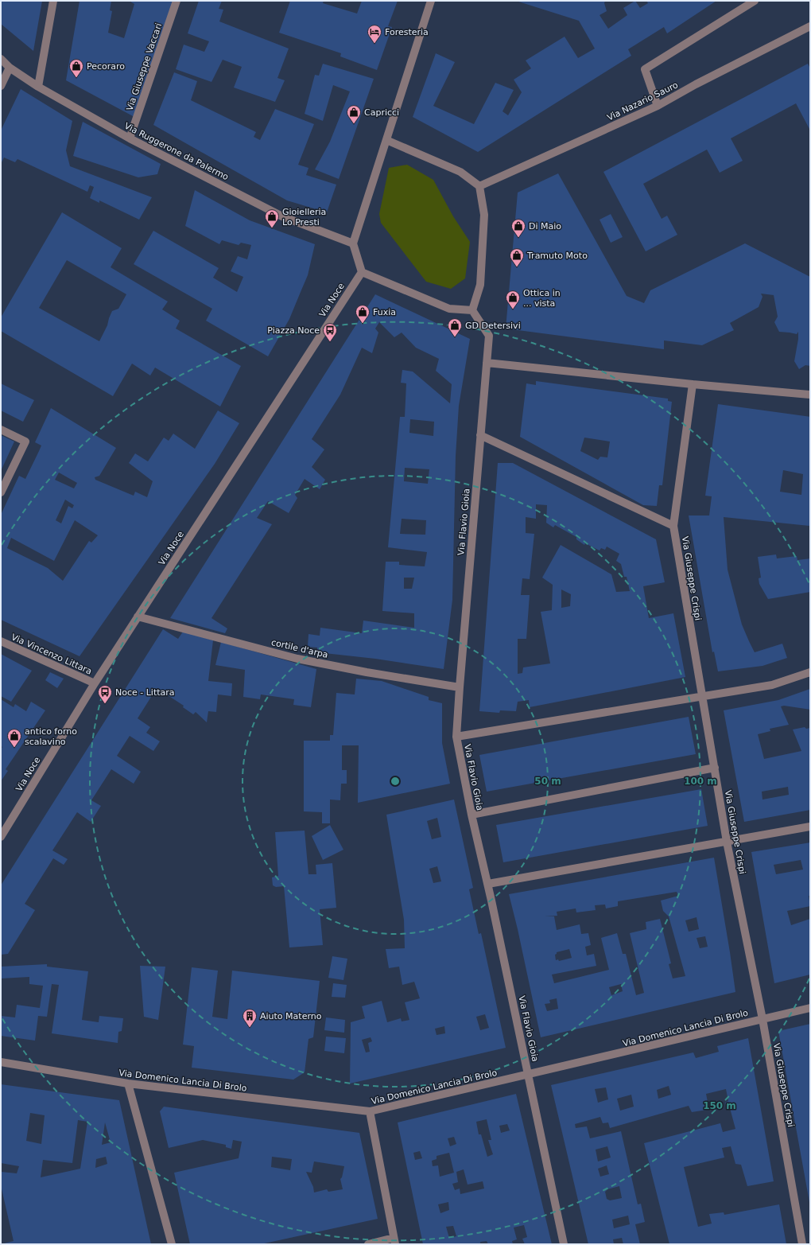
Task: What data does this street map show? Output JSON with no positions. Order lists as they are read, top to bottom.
{
  "streets": {
    "street": [
      "Via Giuseppe Vaccari",
      "Via Nazario Sauro",
      "Via Ruggerone da Palermo",
      "Via Noce",
      "Via Flavio Gioia",
      "Via Giuseppe Crispi",
      "cortile d'arpa",
      "Via Vincenzo Littara",
      "Via Domenico Lancia Di Brolo"
    ]
  },
  "crossings": [
    ["Via Giuseppe Vaccari", "Via Ruggerone da Palermo"],
    ["Via Noce", "cortile d'arpa"],
    ["Via Noce", "Via Vincenzo Littara"],
    ["Via Flavio Gioia", "cortile d'arpa"],
    ["Via Flavio Gioia", "Via Domenico Lancia Di Brolo"],
    ["Via Giuseppe Crispi", "Via Domenico Lancia Di Brolo"]
  ],
  "places": {
    "hotel": ["Foresteria"],
    "shop": [
      "Pecoraro",
      "Capricci",
      "Gioielleria Lo Presti",
      "Di Maio",
      "Tramuto Moto",
      "Ottica in ... vista",
      "Fuxia",
      "GD Detersivi",
      "antico forno scalavino"
    ],
    "bus stop": ["Piazza Noce", "Noce - Littara"],
    "building": ["Aiuto Materno"]
  },
  "rings": ["50 m", "100 m", "150 m"]
}
